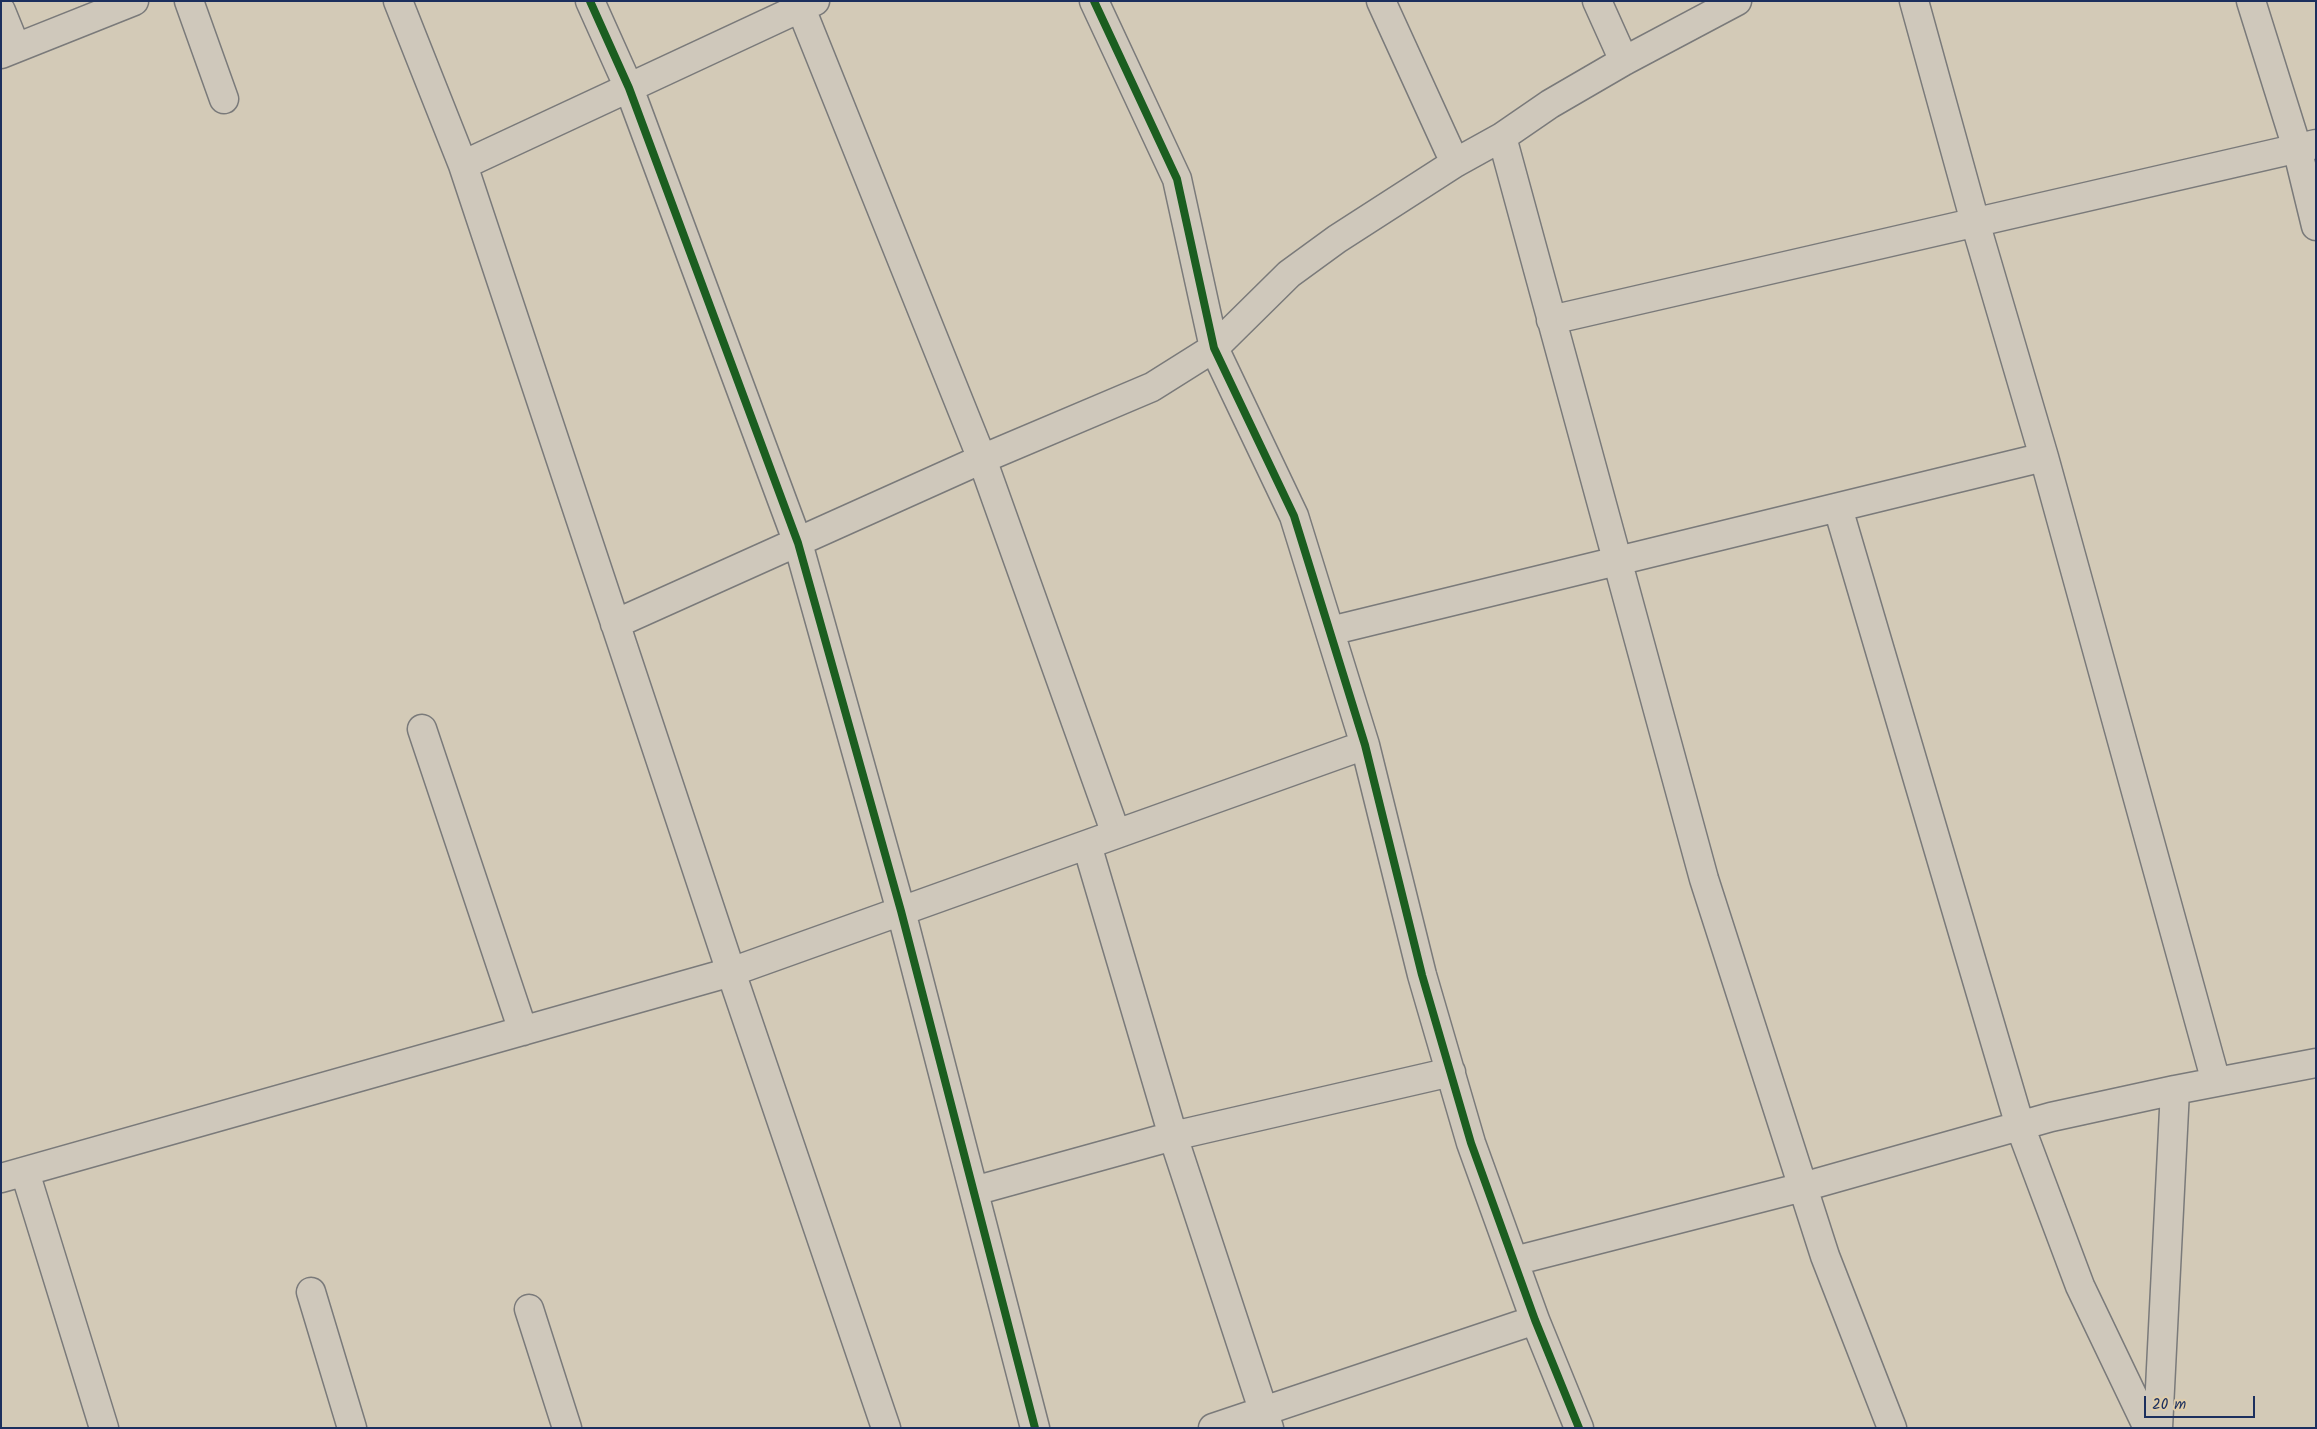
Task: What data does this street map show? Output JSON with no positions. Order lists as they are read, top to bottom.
{
  "scale_bar": "20 m"
}
